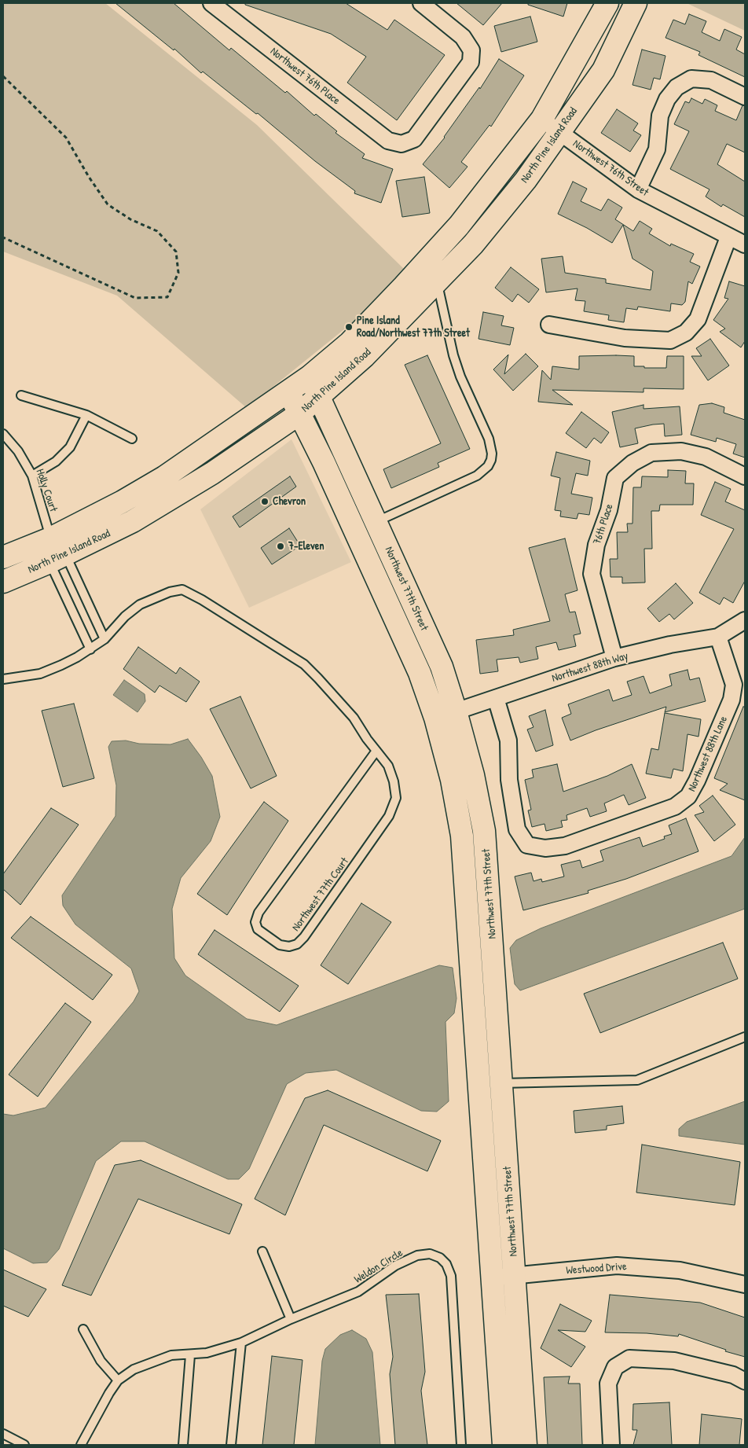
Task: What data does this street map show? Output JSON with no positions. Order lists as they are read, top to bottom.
{
  "streets": {
    "street": [
      "Northwest 76th Place",
      "North Pine Island Road",
      "Northwest 76th Street",
      "76th Place",
      "Northwest 77th Street",
      "Northwest 88th Way",
      "Northwest 88th Lane",
      "Westwood Drive"
    ],
    "lane": ["Holly Court", "Northwest 77th Court", "Weldon Circle"]
  },
  "crossings": [
    ["North Pine Island Road", "Northwest 76th Street"],
    ["North Pine Island Road", "Holly Court"],
    ["North Pine Island Road", "Northwest 77th Street"],
    ["76th Place", "Northwest 88th Way"],
    ["Northwest 77th Street", "Northwest 88th Way"],
    ["Northwest 77th Street", "Westwood Drive"],
    ["Northwest 88th Way", "Northwest 88th Lane"]
  ],
  "places": ["Pine Island Road/Northwest 77th Street", "Chevron", "7-Eleven"]
}
